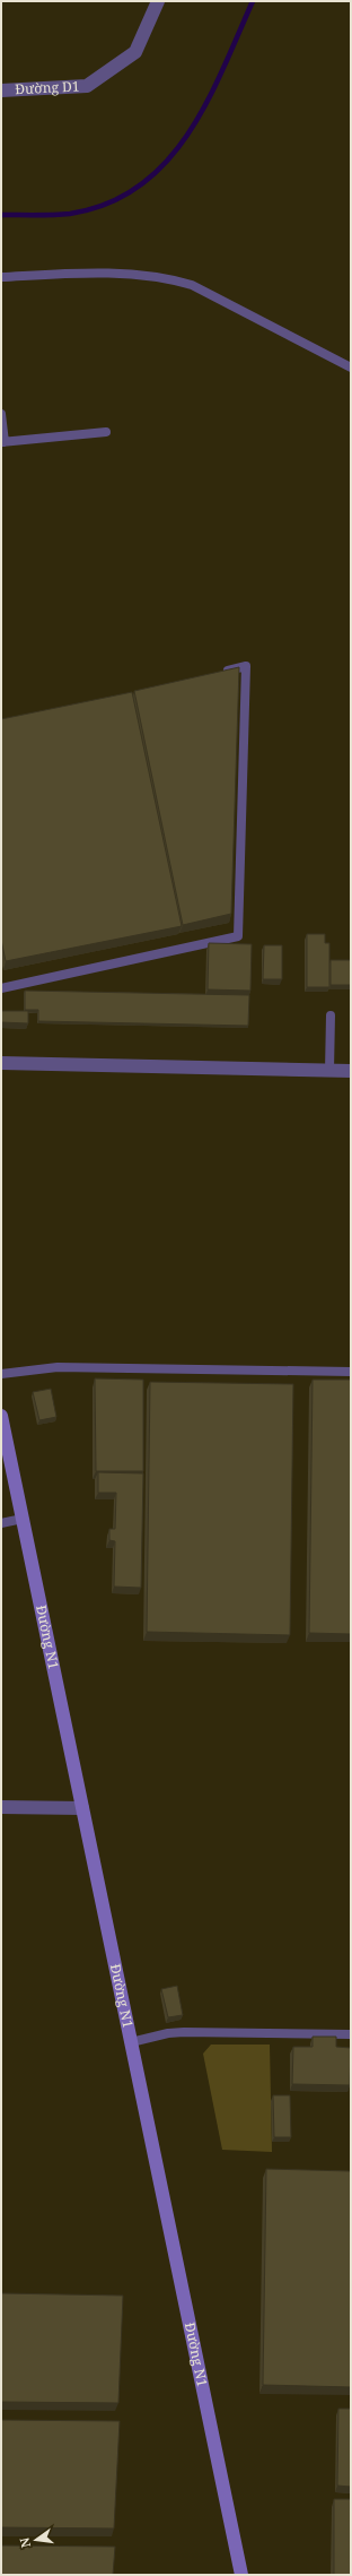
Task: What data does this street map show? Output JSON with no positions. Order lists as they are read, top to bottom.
{
  "streets": {
    "street": ["Đường D1", "Đường N1"]
  },
  "north": "left"
}
